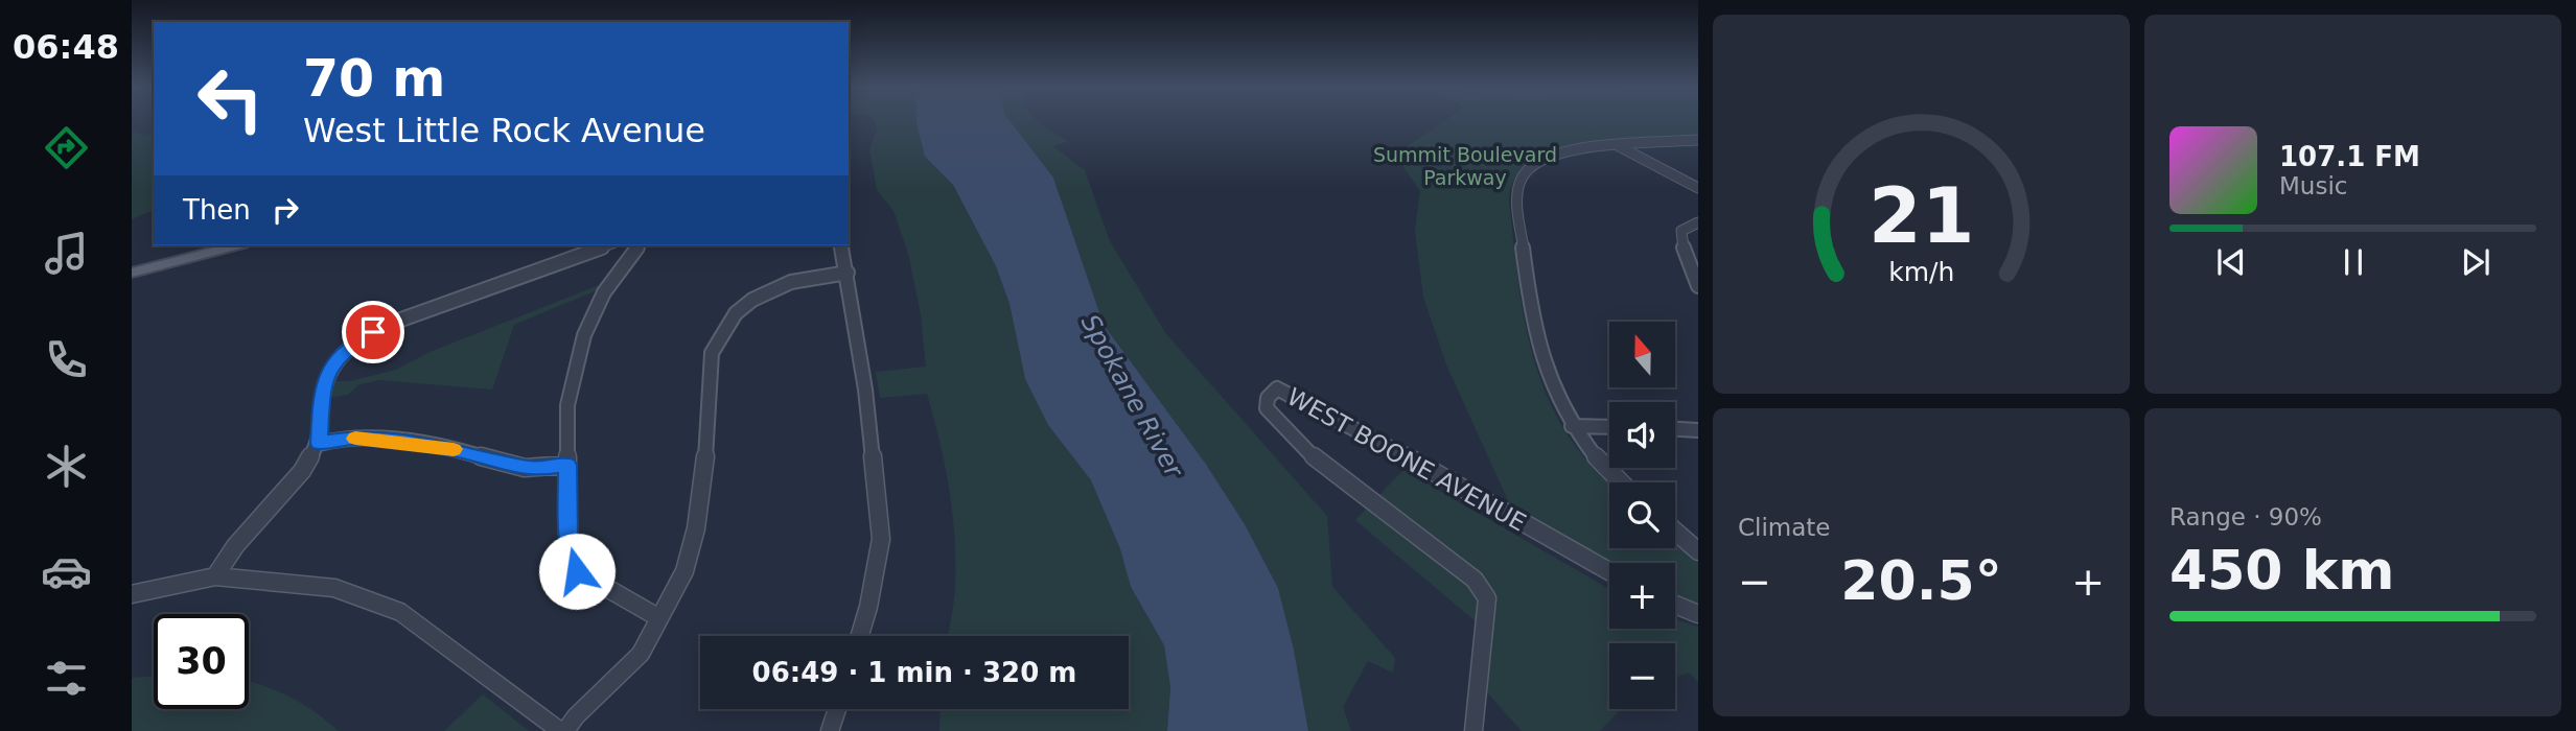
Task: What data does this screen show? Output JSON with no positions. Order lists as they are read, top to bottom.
{
  "streets": {
    "street": ["WEST BOONE AVENUE"]
  },
  "water": ["Spokane River"],
  "parks": ["Summit Boulevard Parkway"],
  "north": "top",
  "page": {
    "tabs": "06:48",
    "turn": ["70 m", "West Little Rock Avenue"],
    "song": ["107.1 FM", "Music"],
    "then": "Then",
    "map_buttons": ["+", "−"],
    "tile": [
      "Climate",
      ["Range · 90%", "450 km"]
    ],
    "heat": ["−", "20.5°", "+"],
    "limit": "30",
    "trip": "06:49 · 1 min · 320 m",
    "gauge": ["21", "km/h"]
  }
}
